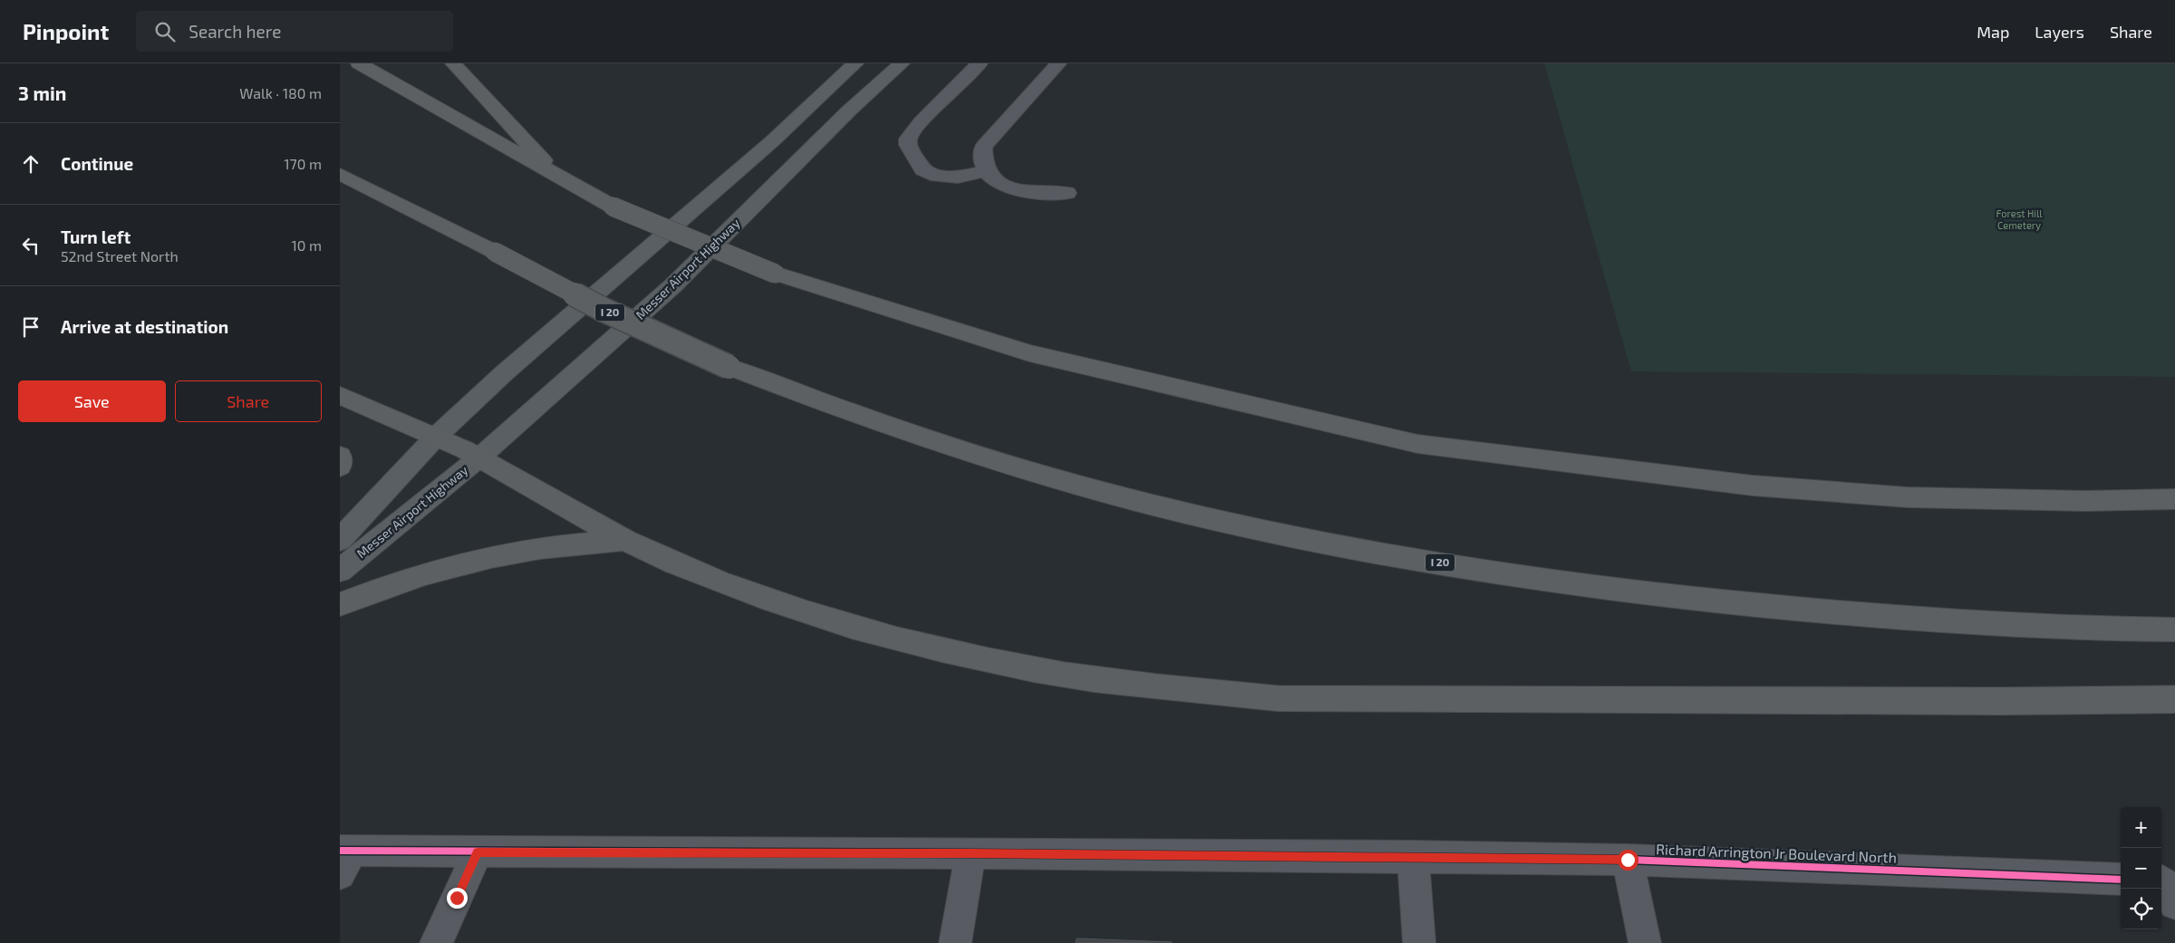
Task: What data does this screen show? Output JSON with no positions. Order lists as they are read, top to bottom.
{
  "streets": {
    "highway": ["I 20"],
    "main road": ["Messer Airport Highway"],
    "street": ["Richard Arrington Jr Boulevard North"]
  },
  "parks": ["Forest Hill Cemetery"],
  "page": {
    "header": "Pinpoint",
    "search": "Search here",
    "nav": ["Map", "Layers", "Share"],
    "heading": ["3 min", "Walk · 180 m"],
    "list": [
      ["Continue", "170 m"],
      ["Turn left", "52nd Street North", "10 m"],
      "Arrive at destination"
    ],
    "buttons": ["Save", "Share"],
    "map_buttons": ["+", "−"]
  }
}
